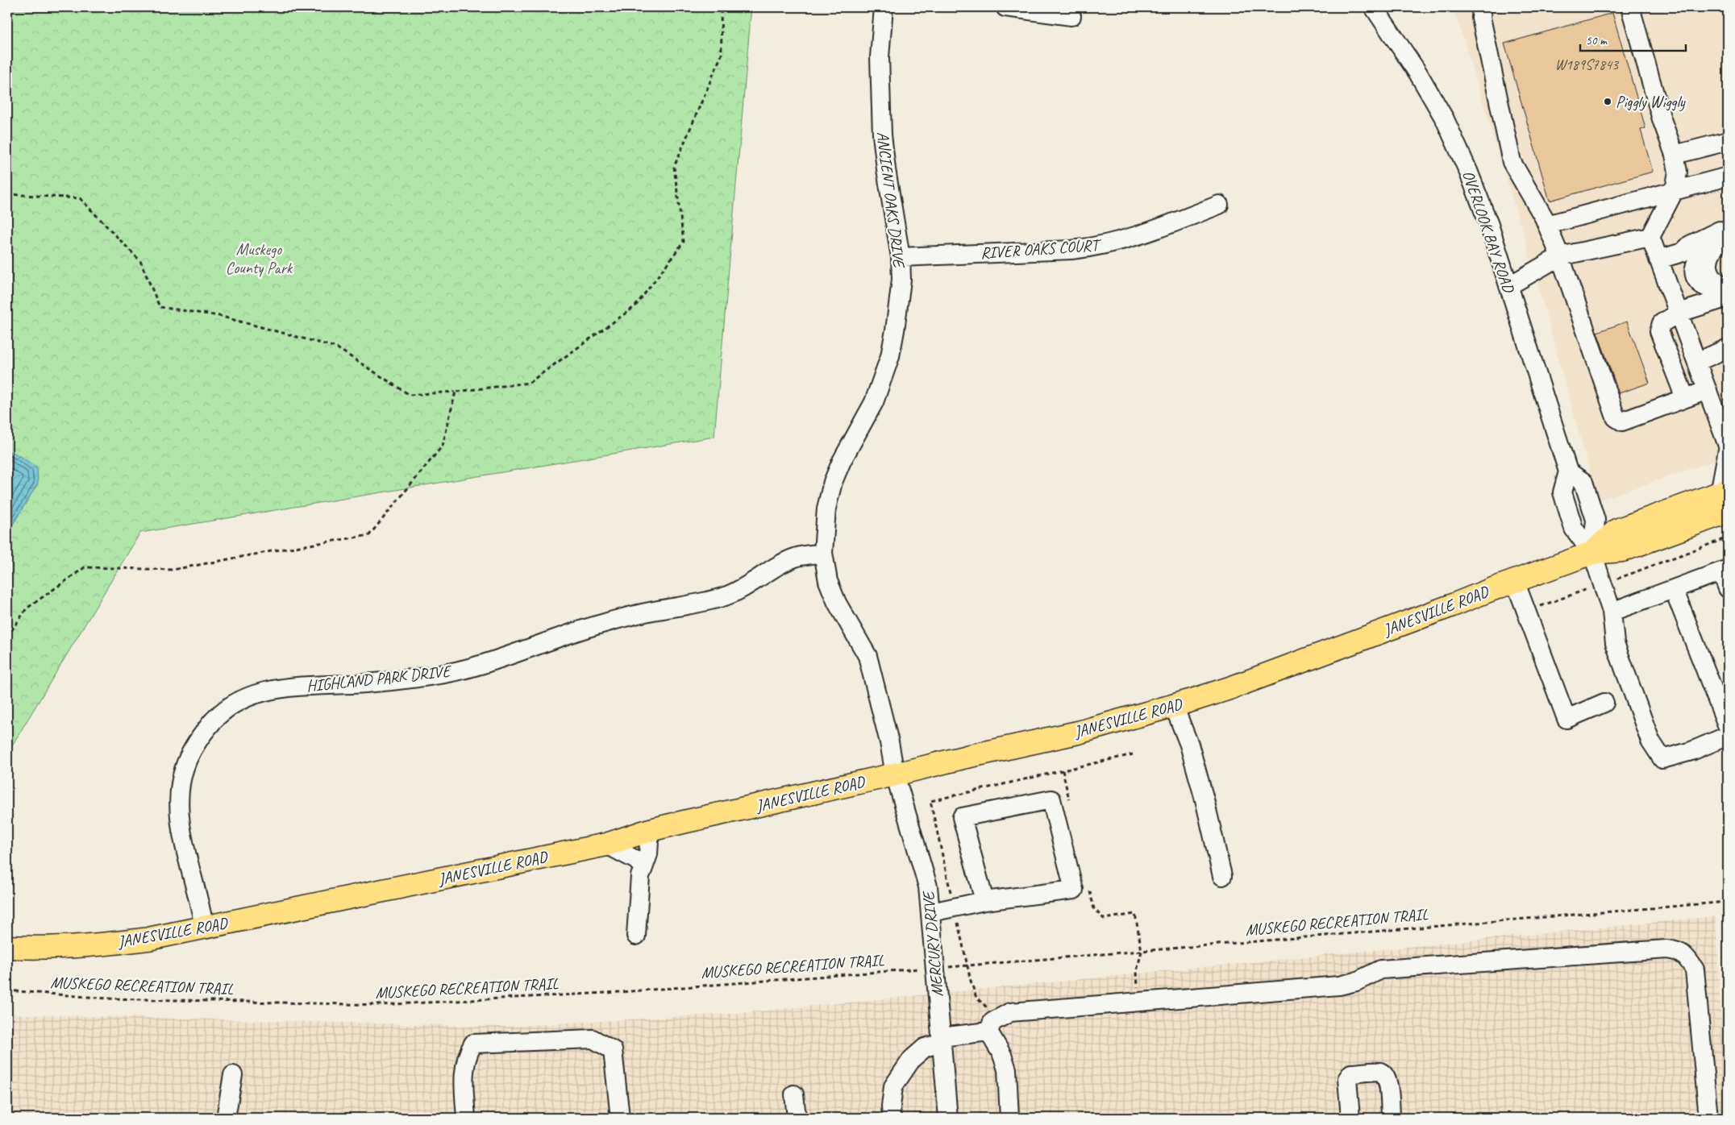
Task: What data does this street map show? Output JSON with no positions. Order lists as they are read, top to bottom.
{
  "streets": {
    "main road": ["JANESVILLE ROAD"],
    "street": [
      "ANCIENT OAKS DRIVE",
      "OVERLOOK BAY ROAD",
      "RIVER OAKS COURT",
      "HIGHLAND PARK DRIVE",
      "MERCURY DRIVE"
    ],
    "path": ["MUSKEGO RECREATION TRAIL"]
  },
  "crossings": [
    ["ANCIENT OAKS DRIVE", "RIVER OAKS COURT"],
    ["ANCIENT OAKS DRIVE", "JANESVILLE ROAD"],
    ["ANCIENT OAKS DRIVE", "HIGHLAND PARK DRIVE"],
    ["ANCIENT OAKS DRIVE", "MERCURY DRIVE"],
    ["OVERLOOK BAY ROAD", "JANESVILLE ROAD"],
    ["JANESVILLE ROAD", "HIGHLAND PARK DRIVE"],
    ["JANESVILLE ROAD", "MERCURY DRIVE"]
  ],
  "parks": ["Muskego County Park"],
  "places": ["Piggly Wiggly"],
  "house_numbers": ["W189S7843"],
  "scale_bar": "50 m"
}
